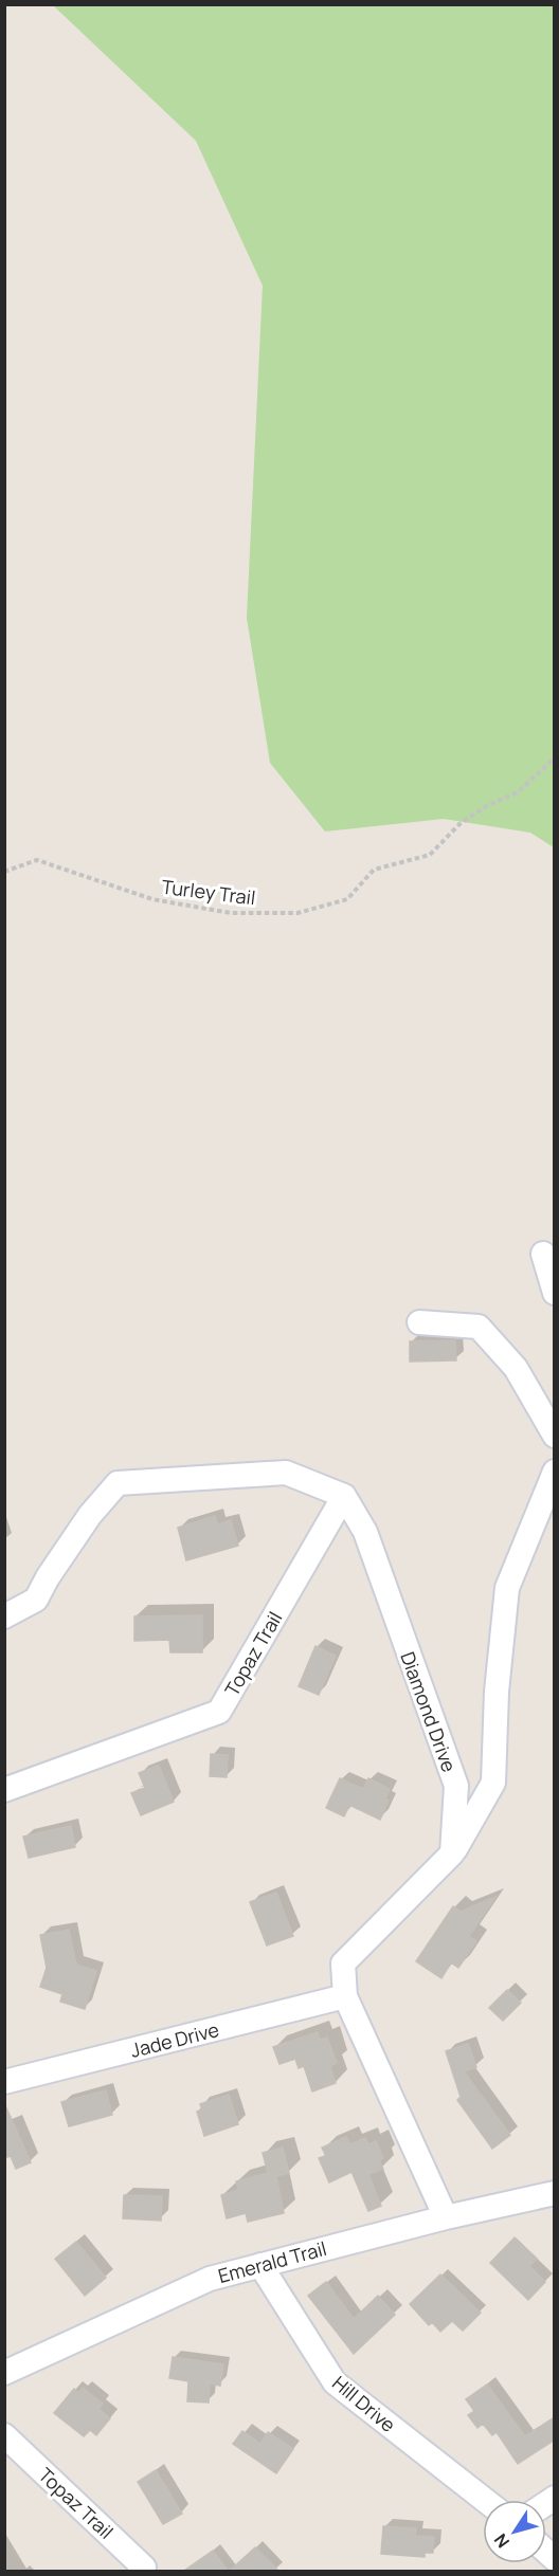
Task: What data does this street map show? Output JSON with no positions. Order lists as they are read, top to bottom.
{
  "streets": {
    "street": [
      "Topaz Trail",
      "Diamond Drive",
      "Jade Drive",
      "Emerald Trail",
      "Hill Drive"
    ],
    "path": ["Turley Trail"]
  },
  "crossings": [
    ["Topaz Trail", "Diamond Drive"],
    ["Emerald Trail", "Hill Drive"]
  ],
  "north": "bottom left"
}
